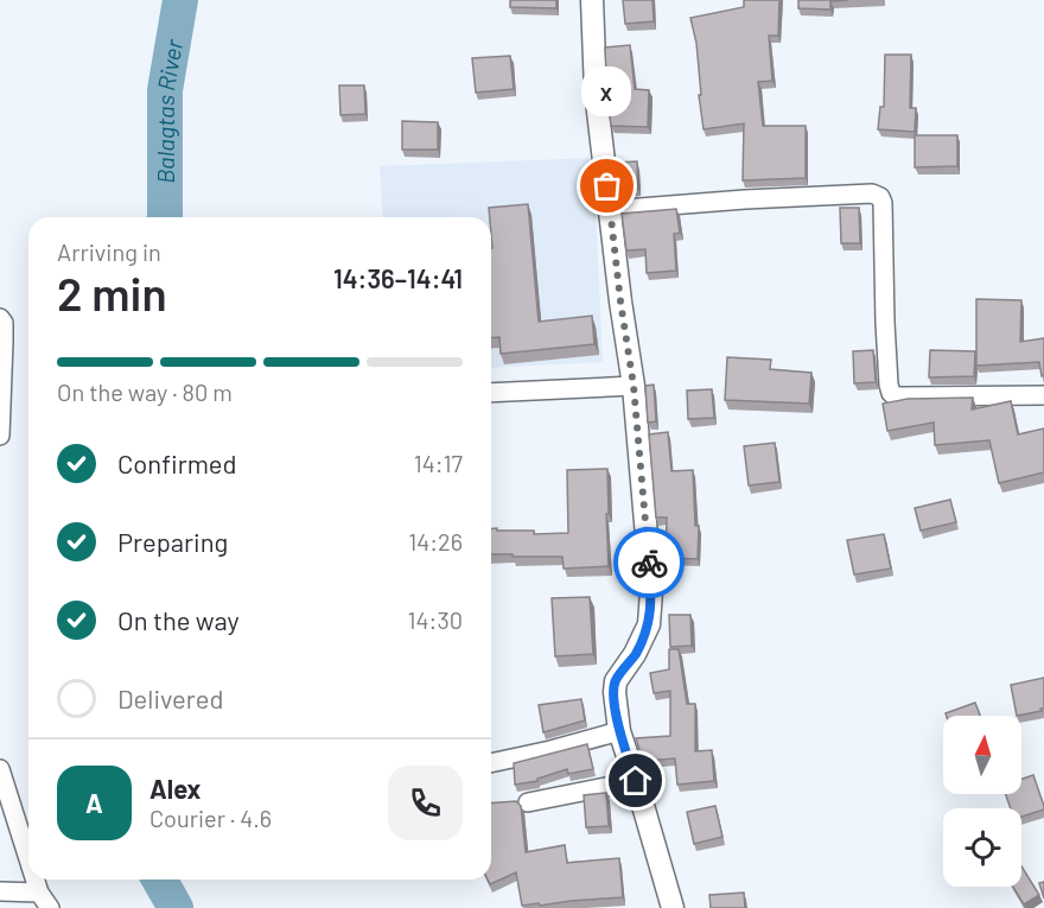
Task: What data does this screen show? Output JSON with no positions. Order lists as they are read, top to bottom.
{
  "water": ["Balagtas River"],
  "places": ["x"],
  "north": "top",
  "page": {
    "bubble": "x",
    "heading": ["2 min", "Arriving in", "14:36–14:41"],
    "panel": ["Alex", "Courier · 4.6"],
    "bar": "On the way · 80 m",
    "list": [
      ["Confirmed", "14:17"],
      ["Preparing", "14:26"],
      ["On the way", "14:30"],
      "Delivered"
    ],
    "round": "A"
  }
}
